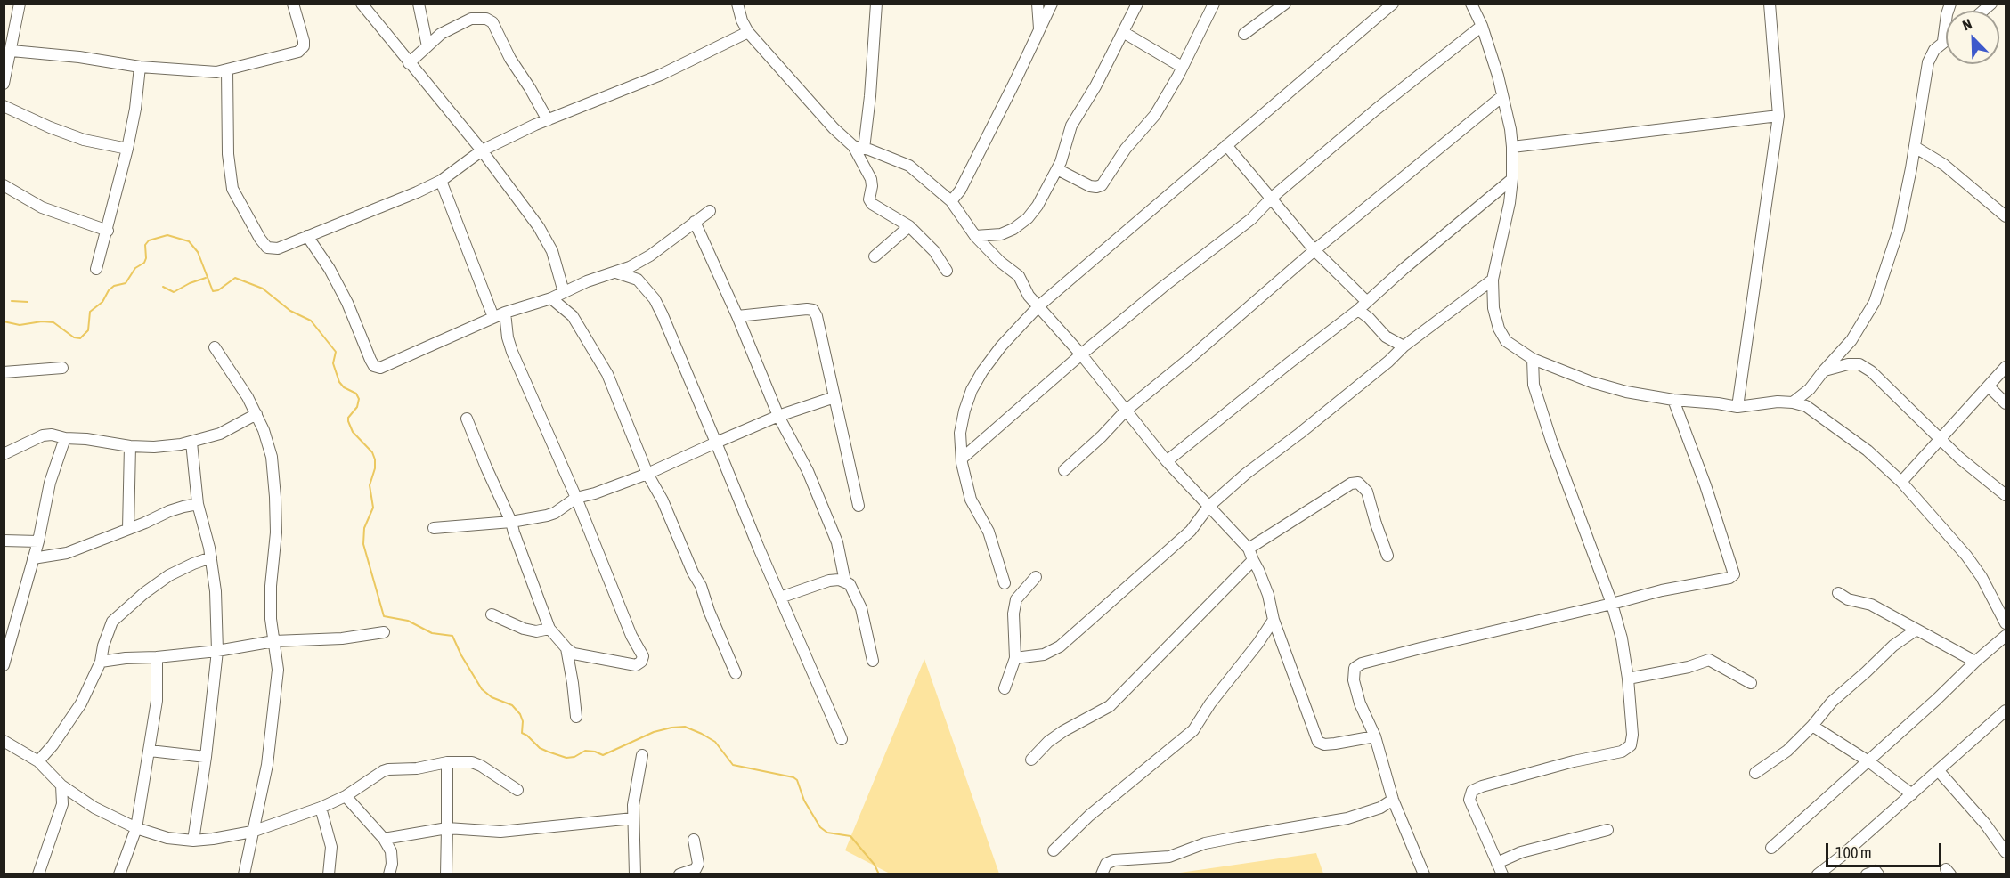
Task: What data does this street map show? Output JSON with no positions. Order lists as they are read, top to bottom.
{
  "scale_bar": "100 m",
  "north": "top left"
}
